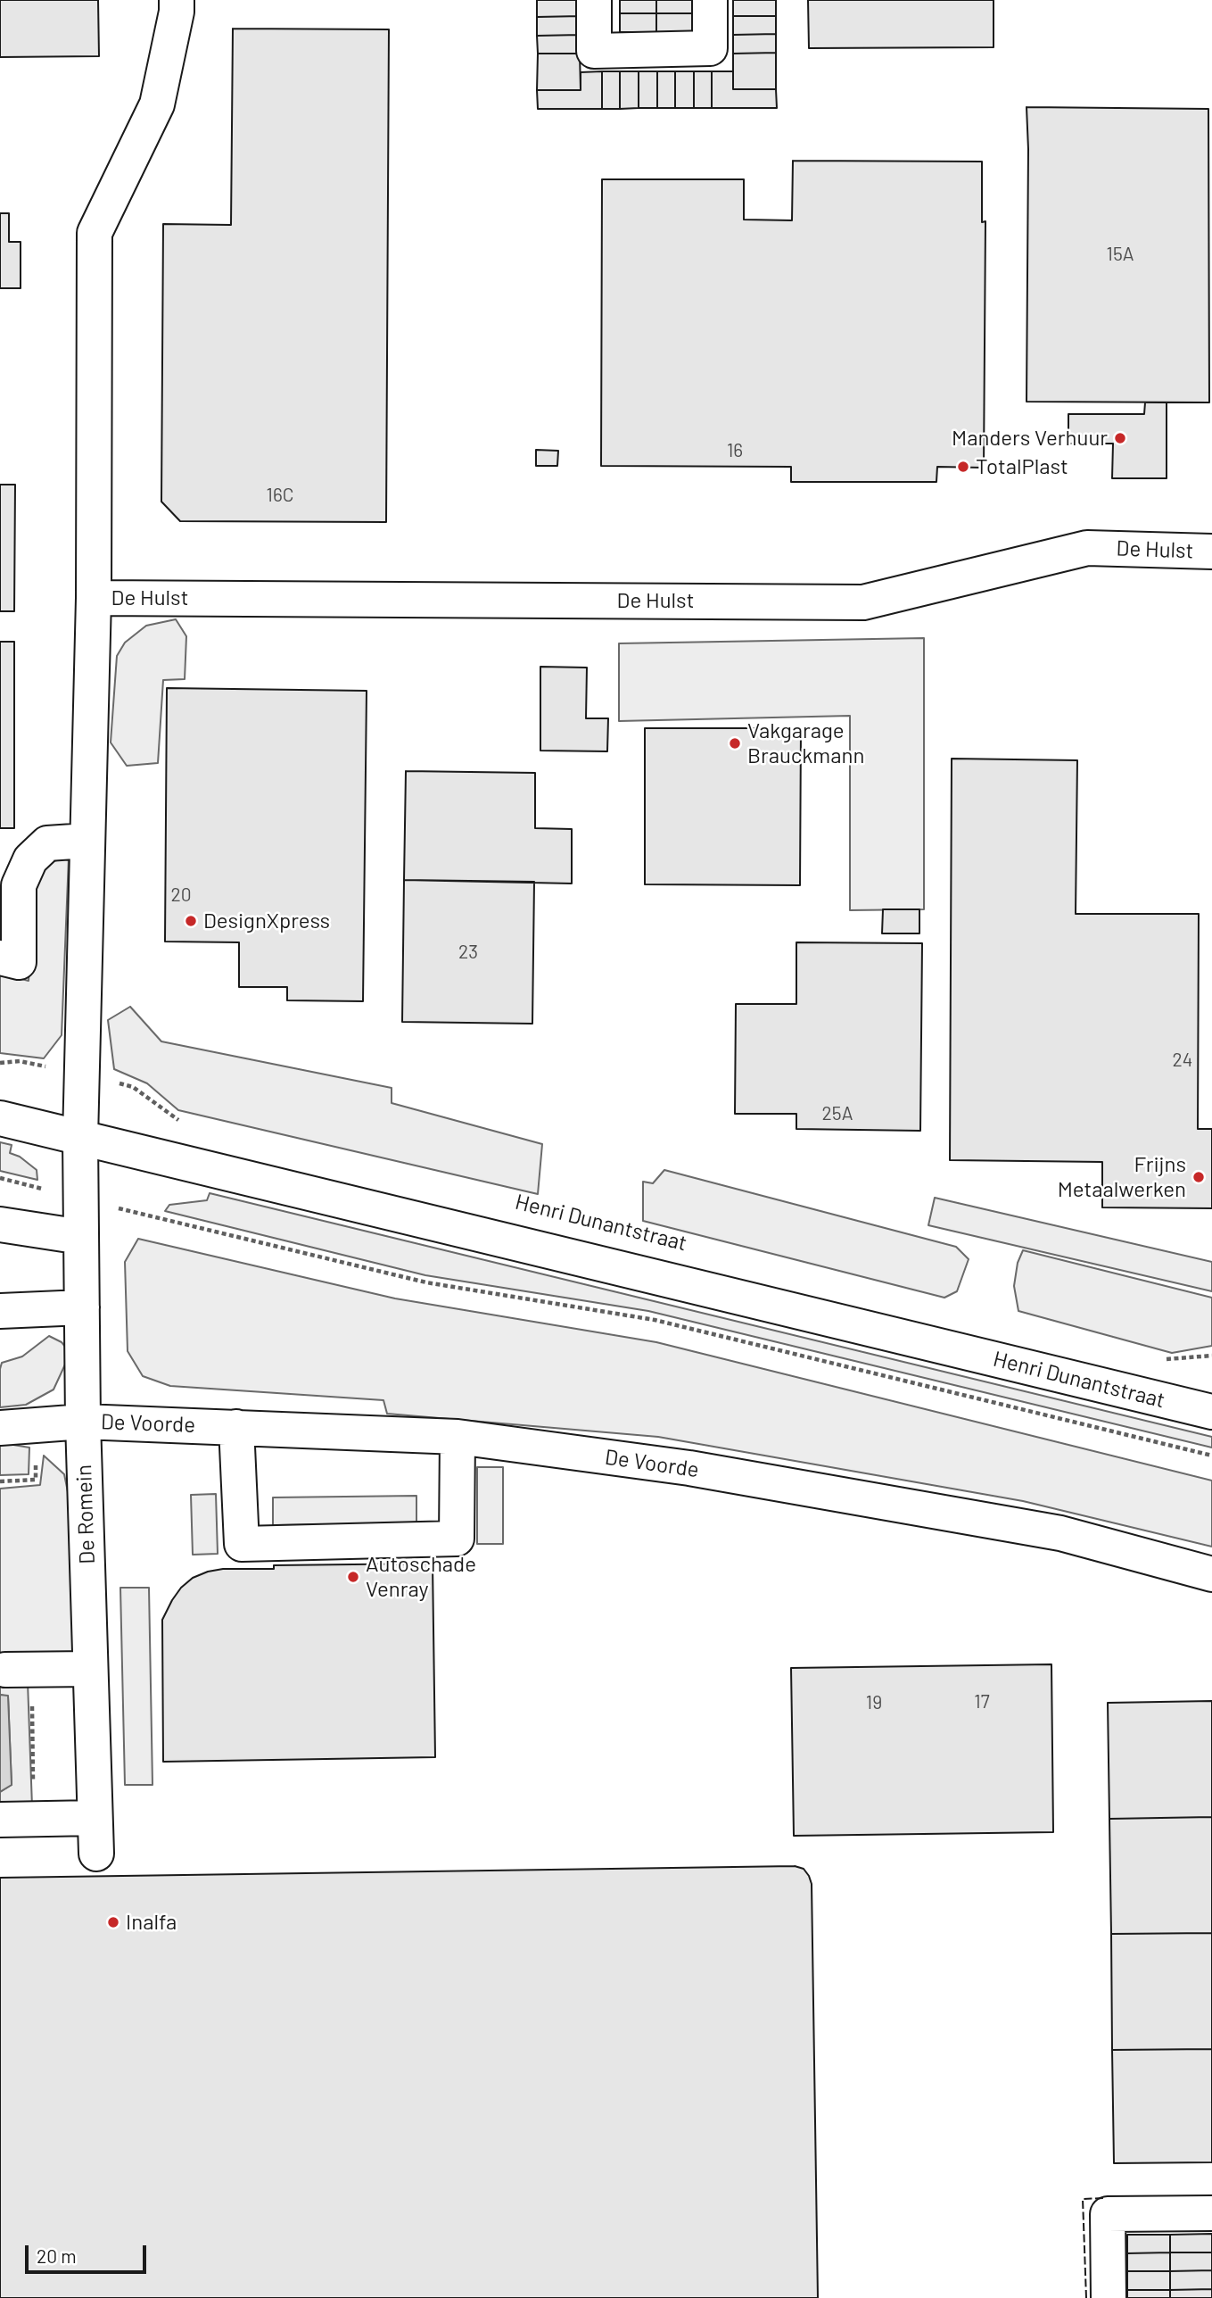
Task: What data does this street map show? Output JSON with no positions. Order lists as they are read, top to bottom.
{
  "streets": {
    "street": [
      "De Hulst",
      "Henri Dunantstraat",
      "De Voorde",
      "De Romein"
    ]
  },
  "crossings": [
    ["De Hulst", "Henri Dunantstraat"],
    ["De Hulst", "De Romein"],
    ["Henri Dunantstraat", "De Romein"],
    ["De Voorde", "De Romein"]
  ],
  "places": [
    "Manders Verhuur",
    "TotalPlast",
    "Vakgarage Brauckmann",
    "DesignXpress",
    "Frijns Metaalwerken",
    "Autoschade Venray",
    "Inalfa"
  ],
  "house_numbers": [
    "15A",
    "16",
    "16C",
    "20",
    "23",
    "24",
    "25A",
    "17",
    "19"
  ],
  "scale_bar": "20 m"
}
